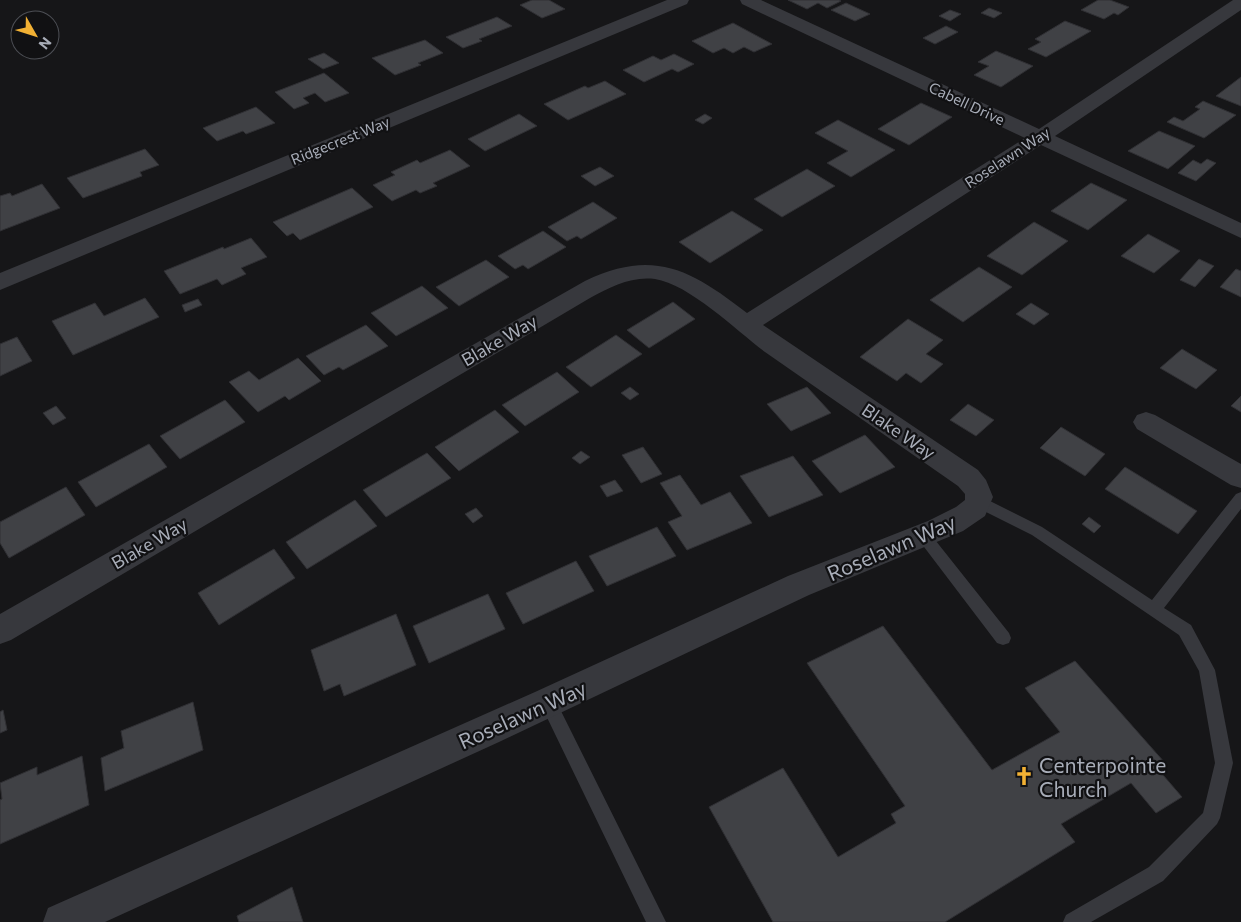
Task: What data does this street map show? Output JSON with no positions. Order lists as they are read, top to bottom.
{
  "streets": {
    "street": [
      "Cabell Drive",
      "Ridgecrest Way",
      "Roselawn Way",
      "Blake Way"
    ]
  },
  "crossings": [
    ["Cabell Drive", "Roselawn Way"],
    ["Roselawn Way", "Blake Way"]
  ],
  "places": {
    "church": ["Centerpointe Church"]
  },
  "north": "bottom right"
}
